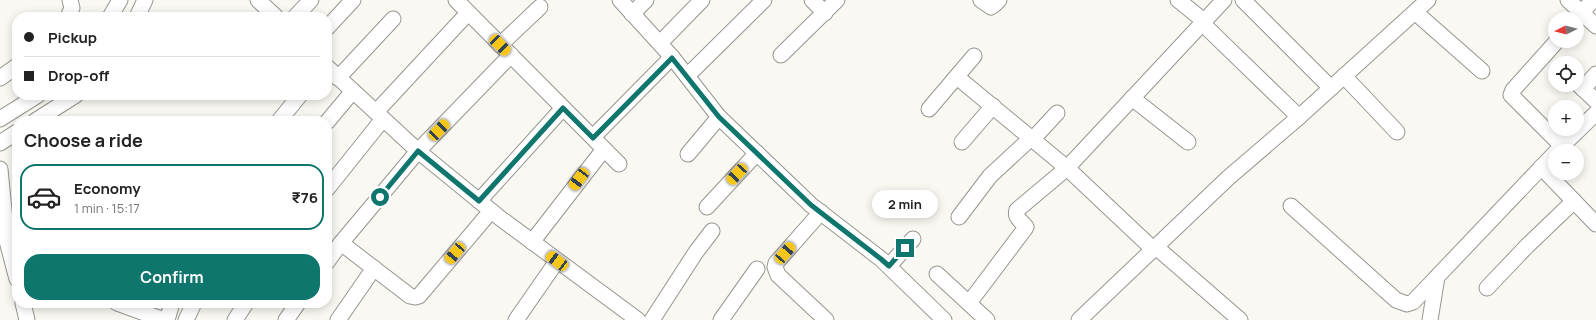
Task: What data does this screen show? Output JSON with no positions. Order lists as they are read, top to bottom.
{
  "north": "left",
  "page": {
    "map_buttons": ["+", "−"],
    "banner": ["Pickup", "Drop-off"],
    "heading": "Choose a ride",
    "list": [
      {
        "name": "Economy",
        "note": "1 min · 15:17",
        "value": "₹76"
      }
    ],
    "bubble": "2 min",
    "buttons": "Confirm"
  }
}
